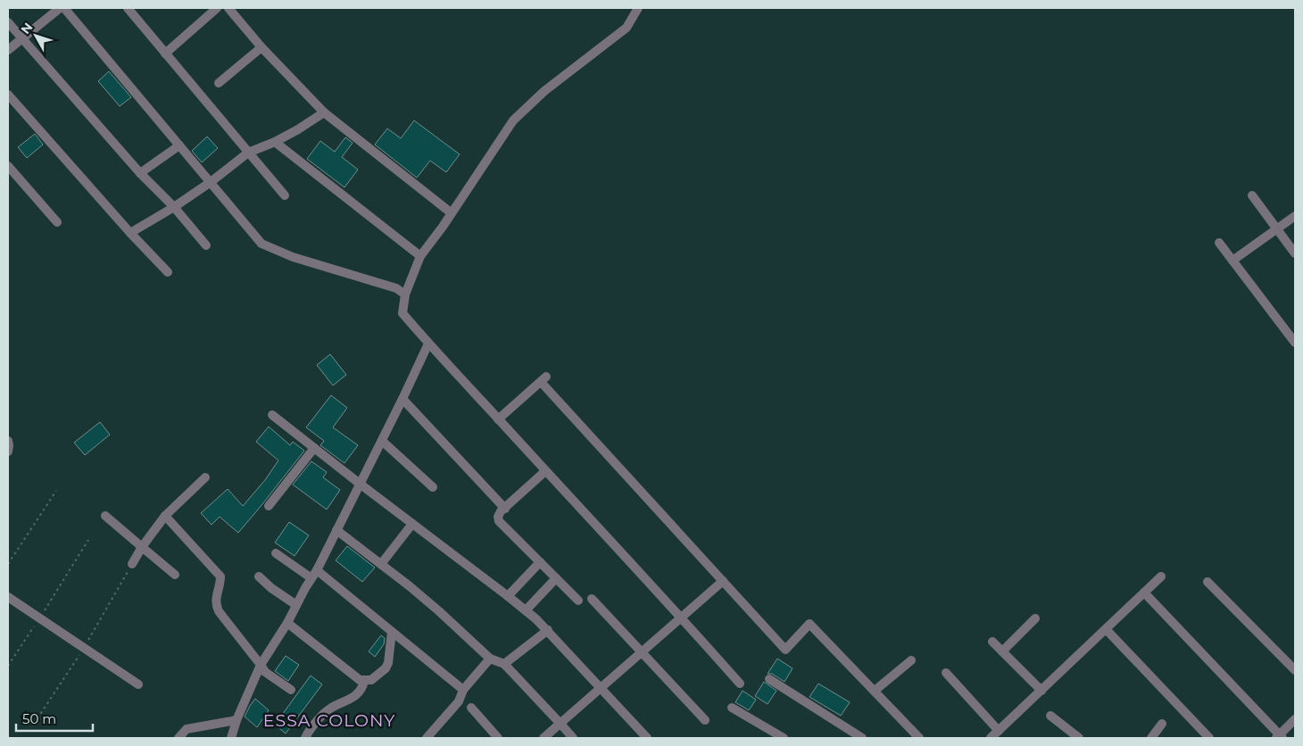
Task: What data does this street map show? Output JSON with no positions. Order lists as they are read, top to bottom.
{
  "districts": ["ESSA COLONY"],
  "scale_bar": "50 m",
  "north": "top left"
}
